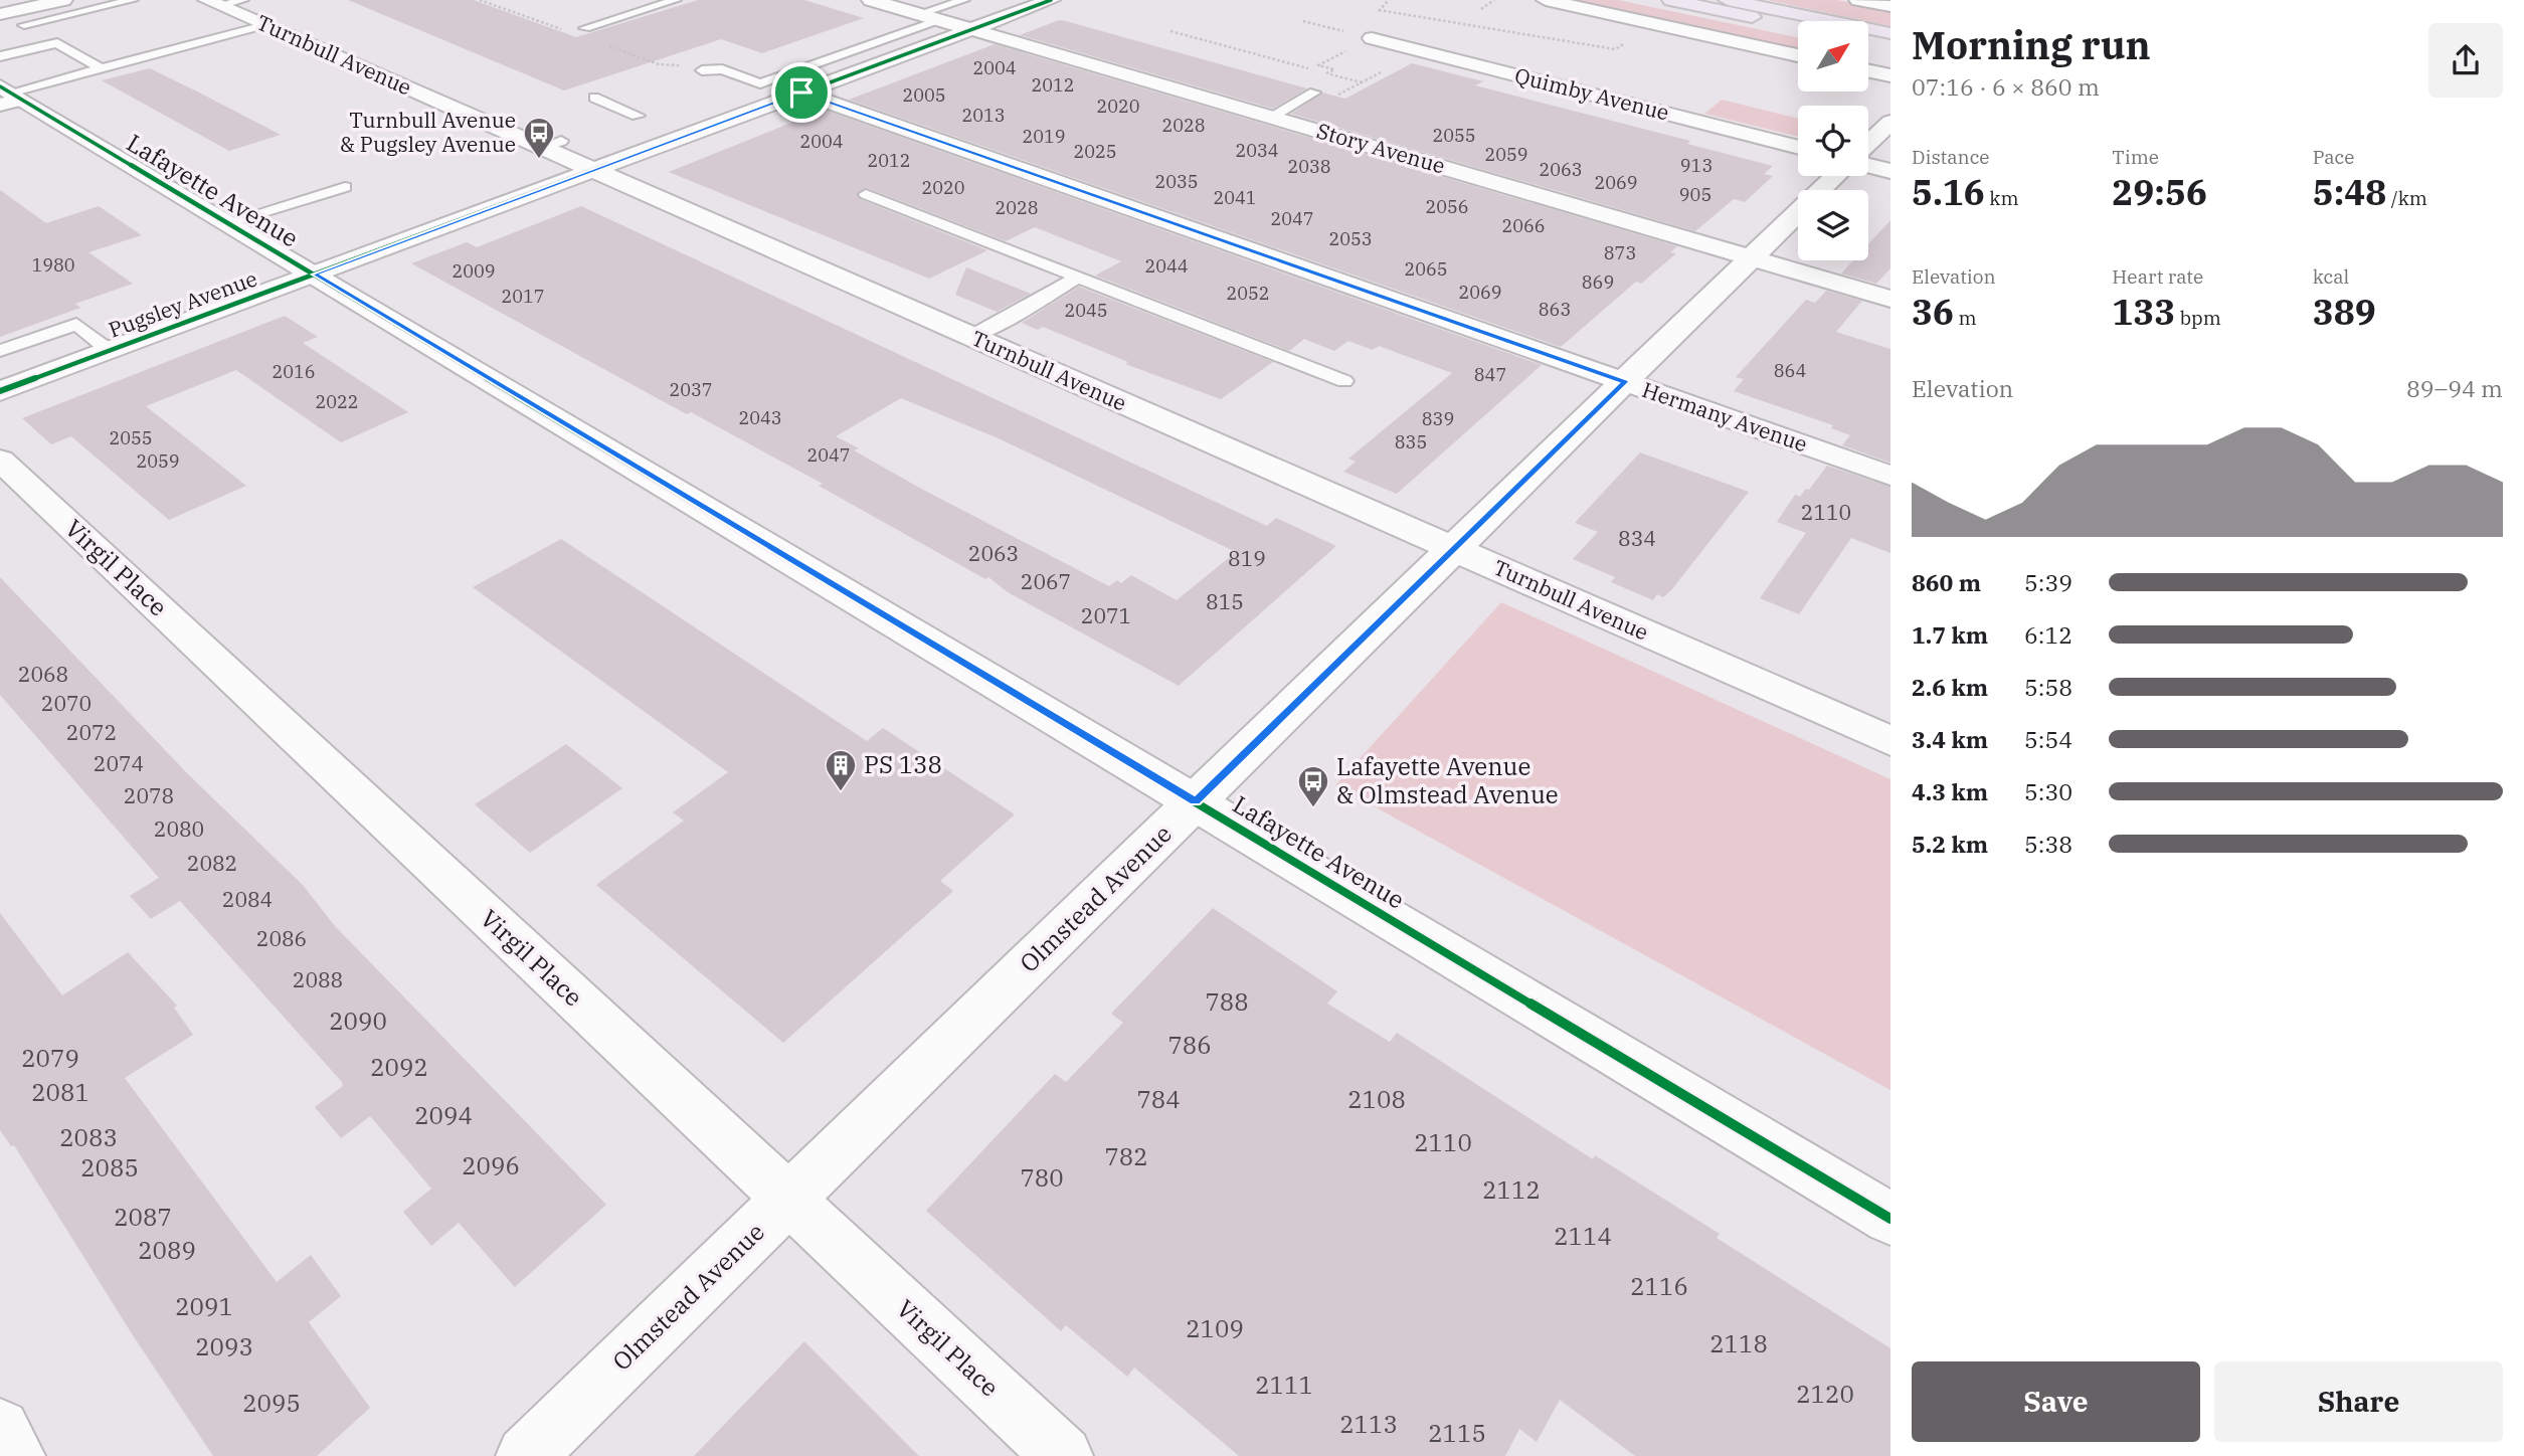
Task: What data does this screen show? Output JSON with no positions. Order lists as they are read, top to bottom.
{
  "streets": {
    "street": [
      "Turnbull Avenue",
      "Quimby Avenue",
      "Story Avenue",
      "Lafayette Avenue",
      "Pugsley Avenue",
      "Hermany Avenue",
      "Virgil Place",
      "Olmstead Avenue"
    ]
  },
  "crossings": [
    ["Turnbull Avenue", "Pugsley Avenue"],
    ["Turnbull Avenue", "Olmstead Avenue"],
    ["Story Avenue", "Pugsley Avenue"],
    ["Story Avenue", "Olmstead Avenue"],
    ["Lafayette Avenue", "Pugsley Avenue"],
    ["Lafayette Avenue", "Olmstead Avenue"],
    ["Pugsley Avenue", "Hermany Avenue"],
    ["Hermany Avenue", "Olmstead Avenue"],
    ["Virgil Place", "Olmstead Avenue"]
  ],
  "places": {
    "bus stop": ["Turnbull Avenue & Pugsley Avenue", "Lafayette Avenue & Olmstead Avenue"],
    "building": ["PS 138"]
  },
  "house_numbers": [
    "2004",
    "2012",
    "2005",
    "2020",
    "2013",
    "2028",
    "2055",
    "2019",
    "2004",
    "2034",
    "2025",
    "2059",
    "2012",
    "913",
    "2038",
    "2063",
    "2035",
    "2069",
    "2020",
    "905",
    "2041",
    "2056",
    "2028",
    "2047",
    "2066",
    "2053",
    "873",
    "1980",
    "2044",
    "2065",
    "2009",
    "869",
    "2069",
    "2052",
    "2017",
    "863",
    "2045",
    "864",
    "2016",
    "847",
    "2037",
    "2022",
    "2043",
    "839",
    "2055",
    "835",
    "2047",
    "2059",
    "2110",
    "834",
    "2063",
    "819",
    "2067",
    "815",
    "2071",
    "2068",
    "2070",
    "2072",
    "2074",
    "2078",
    "2080",
    "2082",
    "2084",
    "2086",
    "2088",
    "788",
    "2090",
    "786",
    "2079",
    "2092",
    "2081",
    "784",
    "2108",
    "2094",
    "2083",
    "2110",
    "782",
    "2096",
    "2085",
    "780",
    "2112",
    "2087",
    "2114",
    "2089",
    "2116",
    "2091",
    "2109",
    "2118",
    "2093",
    "2111",
    "2120",
    "2095",
    "2113",
    "2115"
  ],
  "north": "top right",
  "page": {
    "heading": ["Morning run", "07:16 · 6 × 860 m"],
    "stats": [
      ["Distance", "5.16 km"],
      ["Time", "29:56"],
      ["Pace", "5:48 /km"],
      ["Elevation", "36 m"],
      ["Heart rate", "133 bpm"],
      ["kcal", "389"]
    ],
    "chart": ["Elevation", "89–94 m"],
    "list": [
      {
        "name": "860 m",
        "note": "5:39"
      },
      {
        "name": "1.7 km",
        "note": "6:12"
      },
      {
        "name": "2.6 km",
        "note": "5:58"
      },
      {
        "name": "3.4 km",
        "note": "5:54"
      },
      {
        "name": "4.3 km",
        "note": "5:30"
      },
      {
        "name": "5.2 km",
        "note": "5:38"
      }
    ],
    "buttons": ["Save", "Share"]
  }
}
